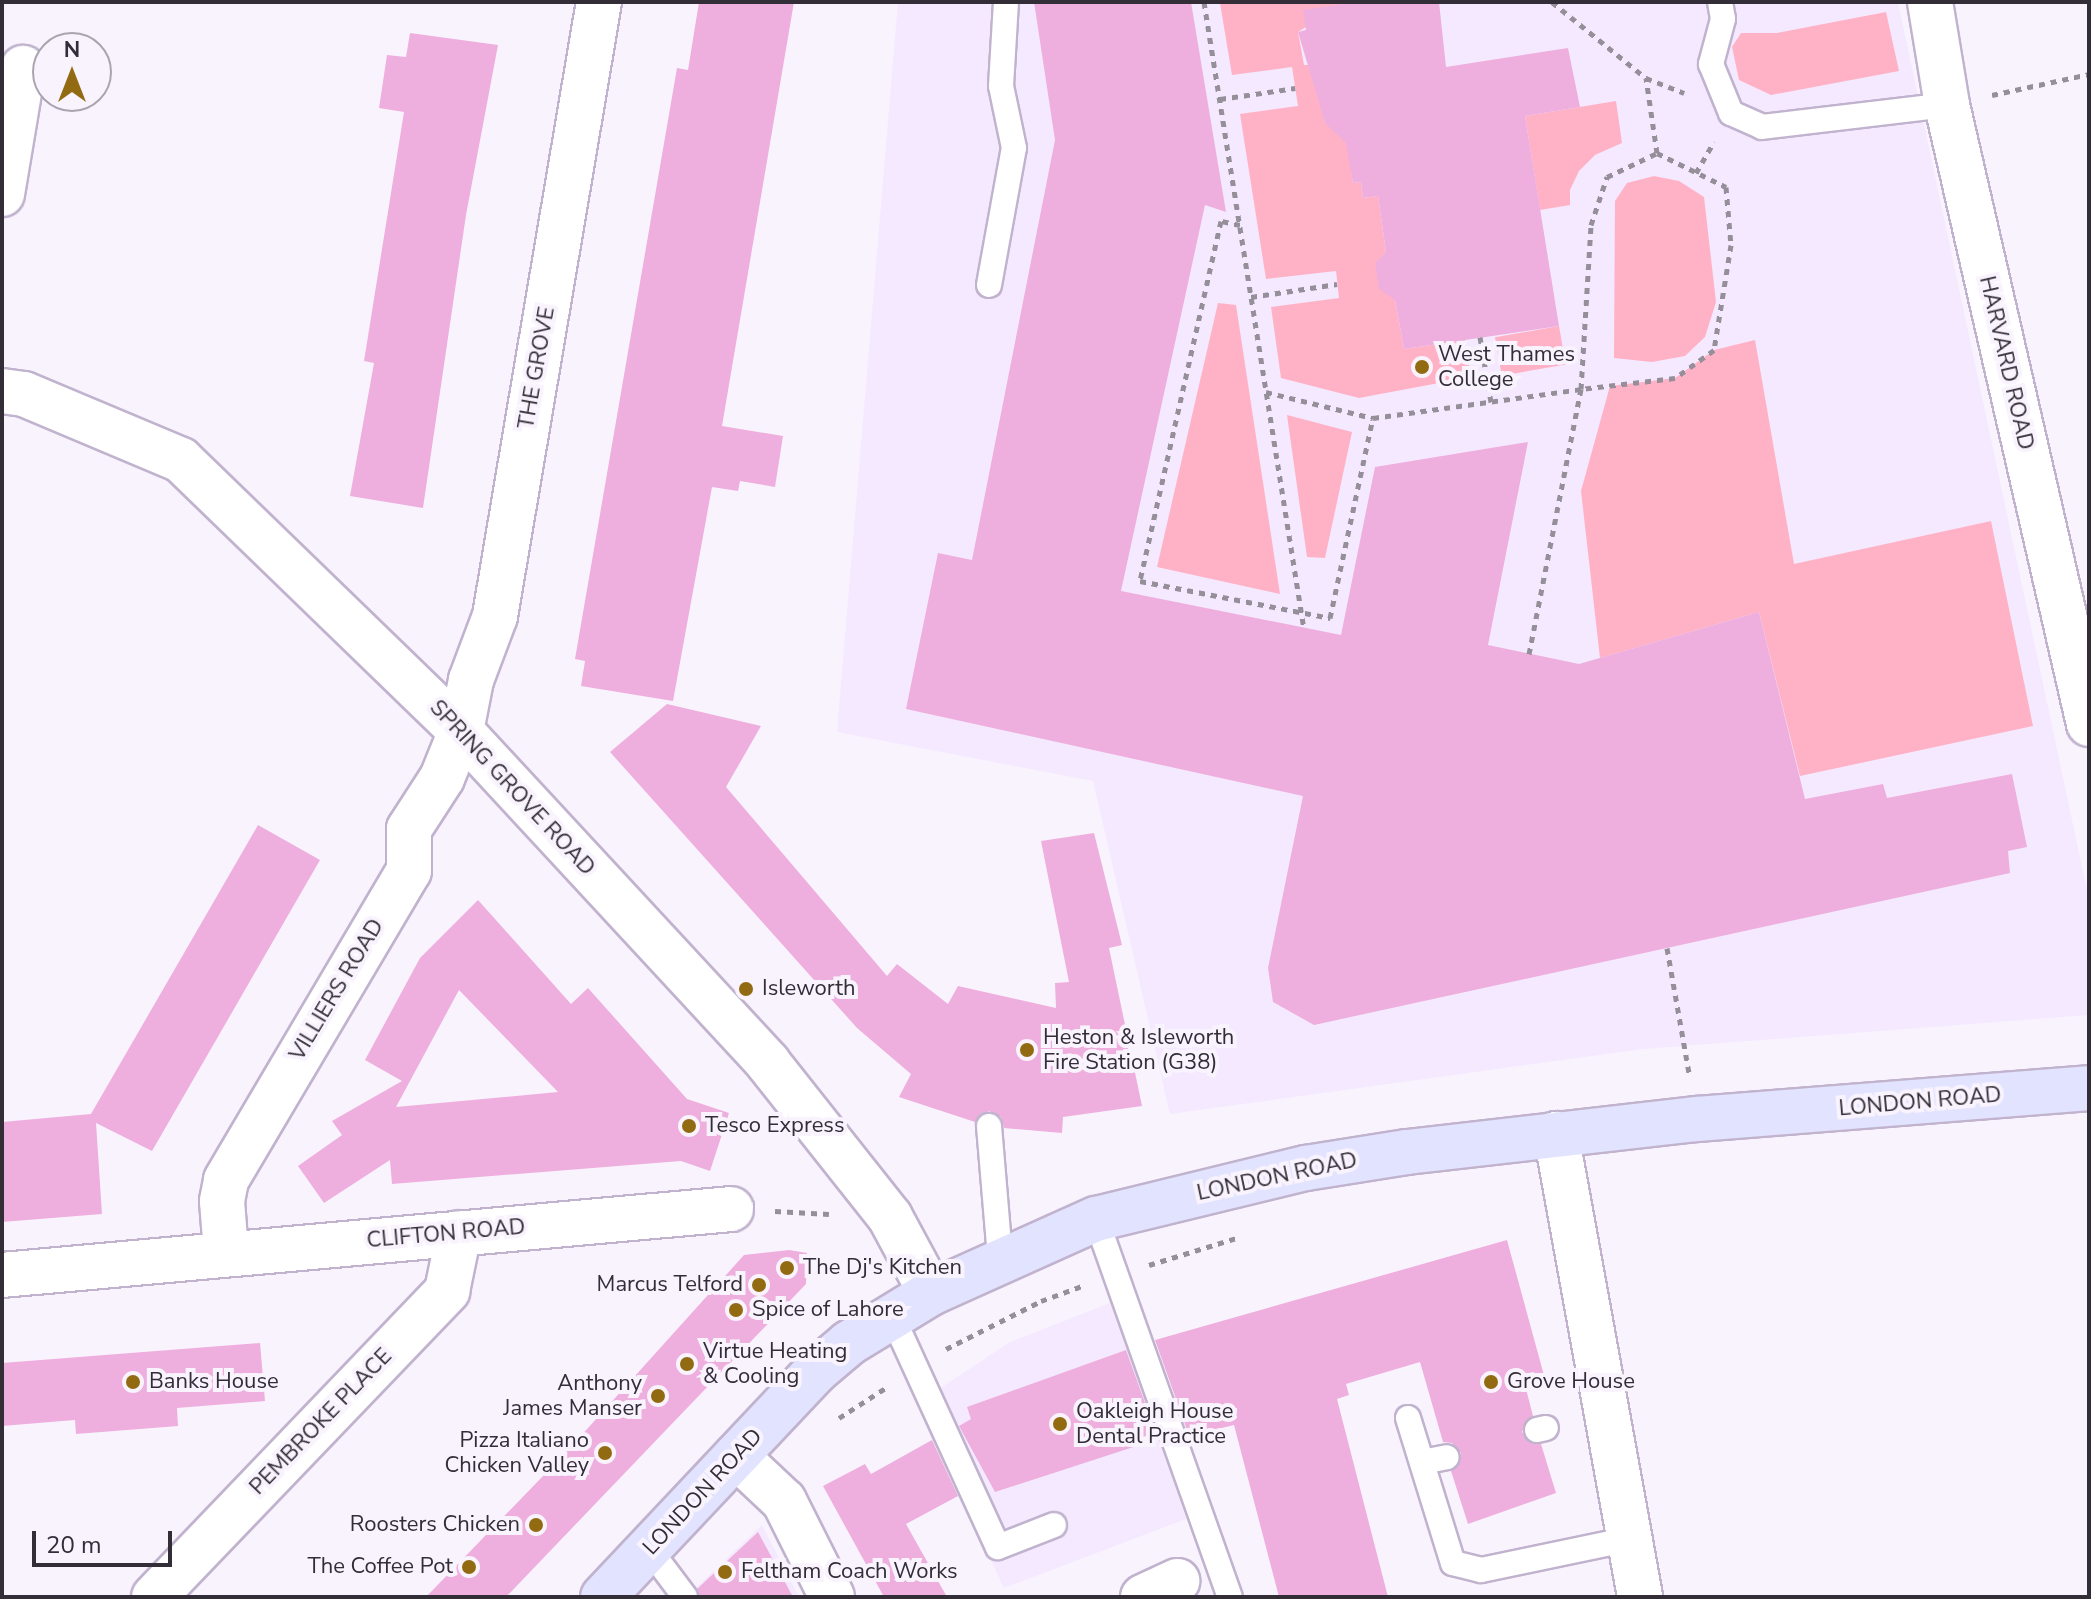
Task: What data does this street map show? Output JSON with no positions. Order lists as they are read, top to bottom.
{
  "streets": {
    "main road": ["LONDON ROAD"],
    "street": [
      "HARVARD ROAD",
      "THE GROVE",
      "SPRING GROVE ROAD",
      "VILLIERS ROAD",
      "CLIFTON ROAD",
      "PEMBROKE PLACE"
    ]
  },
  "crossings": [
    ["THE GROVE", "SPRING GROVE ROAD"],
    ["THE GROVE", "VILLIERS ROAD"],
    ["SPRING GROVE ROAD", "VILLIERS ROAD"],
    ["SPRING GROVE ROAD", "LONDON ROAD"],
    ["VILLIERS ROAD", "CLIFTON ROAD"],
    ["CLIFTON ROAD", "PEMBROKE PLACE"]
  ],
  "places": [
    "West Thames College",
    "Isleworth",
    "Heston & Isleworth Fire Station (G38)",
    "Tesco Express",
    "The Dj's Kitchen",
    "Marcus Telford",
    "Spice of Lahore",
    "Virtue Heating & Cooling",
    "Banks House",
    "Grove House",
    "Anthony James Manser",
    "Oakleigh House Dental Practice",
    "Pizza Italiano Chicken Valley",
    "Roosters Chicken",
    "The Coffee Pot",
    "Feltham Coach Works"
  ],
  "scale_bar": "20 m",
  "north": "top"
}
